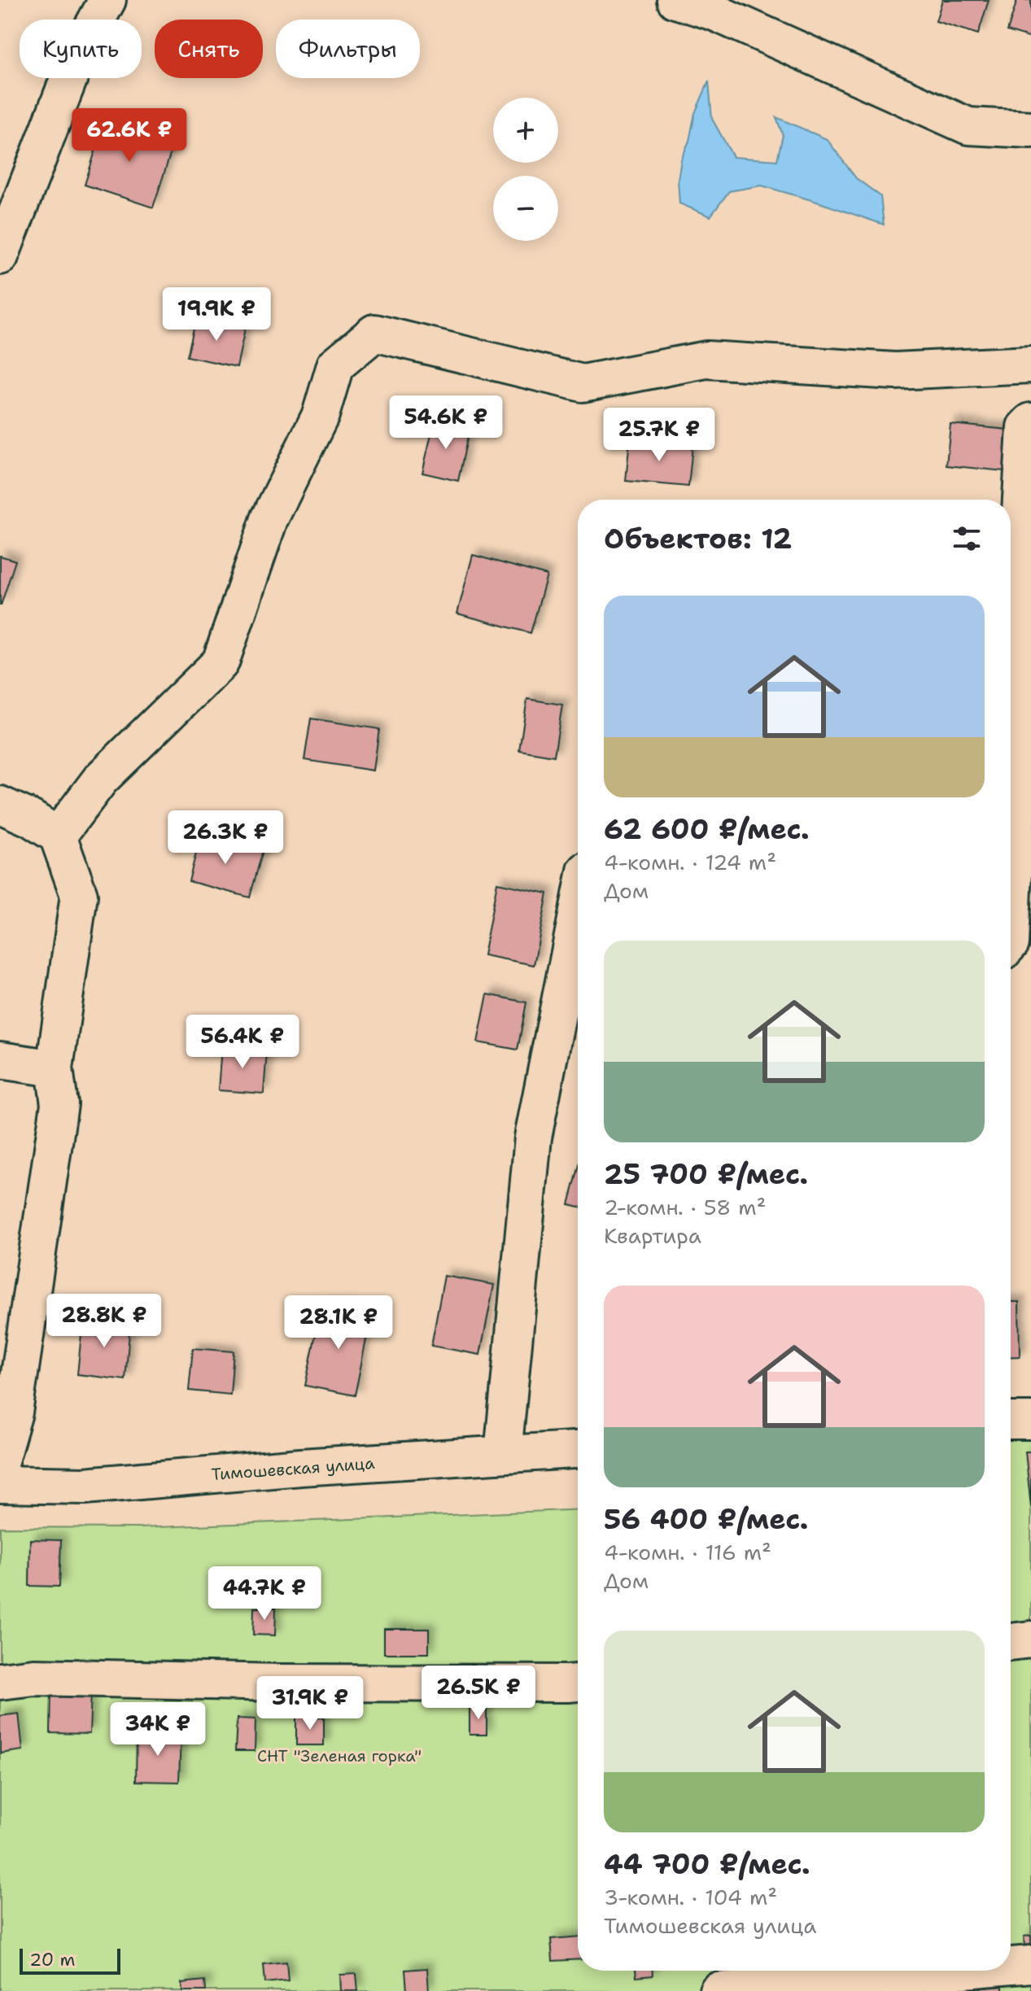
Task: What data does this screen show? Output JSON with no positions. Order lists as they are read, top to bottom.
{
  "streets": {
    "street": ["Тимошевская улица"]
  },
  "parks": ["СНТ \"Зеленая горка\""],
  "scale_bar": "20 m",
  "page": {
    "chip": ["Купить", "Снять", "Фильтры"],
    "map_buttons": ["+", "−"],
    "price": [
      "62.6K ₽",
      "19.9K ₽",
      "54.6K ₽",
      "25.7K ₽",
      "26.3K ₽",
      "56.4K ₽",
      "28.8K ₽",
      "28.1K ₽",
      "44.7K ₽",
      "26.5K ₽",
      "31.9K ₽",
      "34K ₽"
    ],
    "heading": "Объектов: 12",
    "list": [
      {
        "name": "62 600 ₽/мес.",
        "note": "4-комн. · 124 m² · Дом"
      },
      {
        "name": "25 700 ₽/мес.",
        "note": "2-комн. · 58 m² · Квартира"
      },
      {
        "name": "56 400 ₽/мес.",
        "note": "4-комн. · 116 m² · Дом"
      },
      {
        "name": "44 700 ₽/мес.",
        "note": "3-комн. · 104 m² · Тимошевская улица"
      }
    ],
    "scale": "20 m"
  }
}
